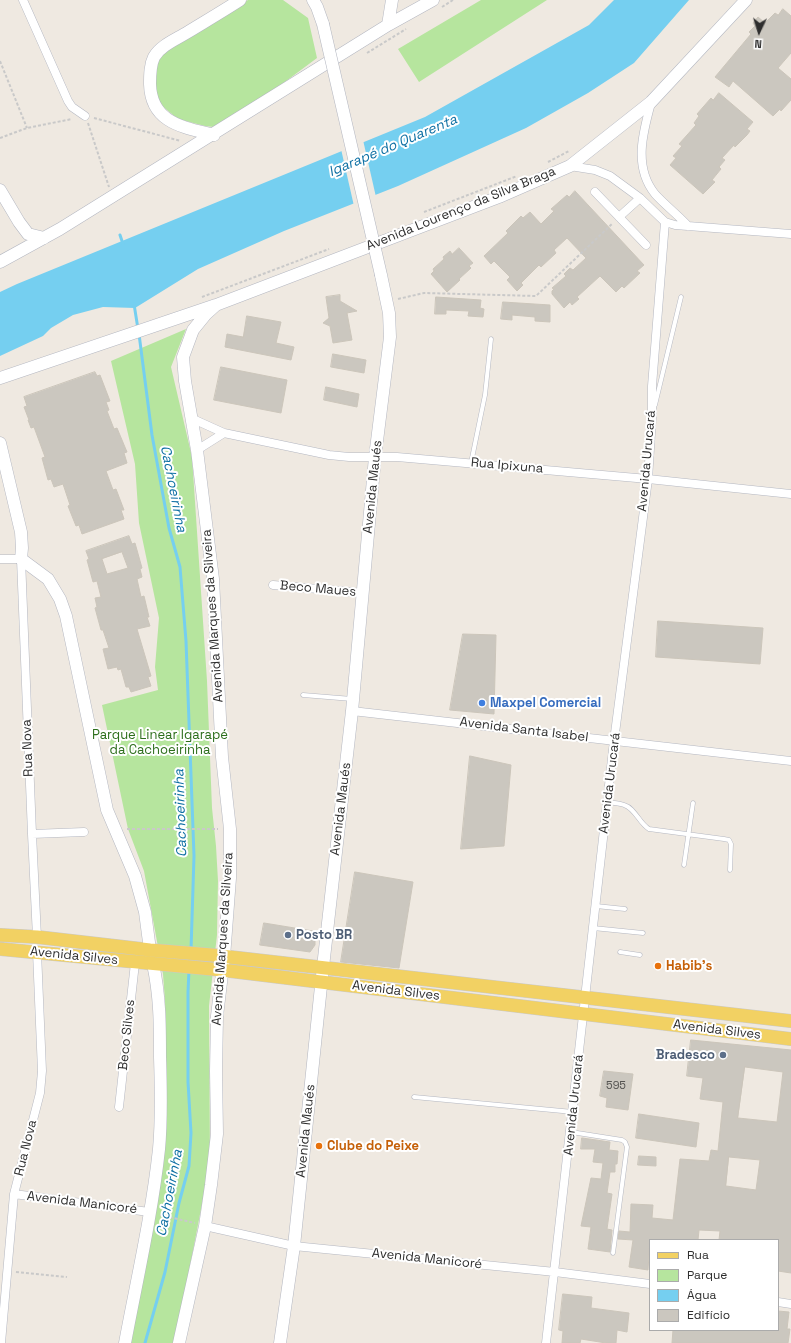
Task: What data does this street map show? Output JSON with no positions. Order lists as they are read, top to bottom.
{
  "streets": {
    "main road": ["Avenida Silves"],
    "street": [
      "Avenida Lourenço da Silva Braga",
      "Avenida Urucará",
      "Rua Ipixuna",
      "Avenida Maués",
      "Beco Maues",
      "Avenida Marques da Silveira",
      "Avenida Santa Isabel",
      "Rua Nova",
      "Beco Silves",
      "Avenida Manicoré"
    ]
  },
  "crossings": [
    ["Avenida Lourenço da Silva Braga", "Avenida Marques da Silveira"],
    ["Avenida Urucará", "Rua Ipixuna"],
    ["Avenida Urucará", "Avenida Santa Isabel"],
    ["Avenida Urucará", "Avenida Silves"],
    ["Avenida Urucará", "Avenida Manicoré"],
    ["Rua Ipixuna", "Avenida Maués"],
    ["Rua Ipixuna", "Avenida Marques da Silveira"],
    ["Avenida Maués", "Beco Maues"],
    ["Avenida Maués", "Avenida Santa Isabel"],
    ["Avenida Maués", "Avenida Silves"],
    ["Avenida Maués", "Avenida Manicoré"],
    ["Avenida Marques da Silveira", "Avenida Silves"],
    ["Avenida Marques da Silveira", "Avenida Manicoré"],
    ["Rua Nova", "Avenida Silves"],
    ["Rua Nova", "Avenida Manicoré"],
    ["Avenida Silves", "Beco Silves"]
  ],
  "water": ["Igarapé do Quarenta", "Cachoeirinha"],
  "parks": ["Parque Linear Igarapé da Cachoeirinha"],
  "places": [
    "Maxpel Comercial",
    "Posto BR",
    "Habib's",
    "Bradesco",
    "Clube do Peixe"
  ],
  "house_numbers": ["595"],
  "legend": [
    "Rua",
    "Parque",
    "Água",
    "Edifício"
  ],
  "north": "bottom"
}
